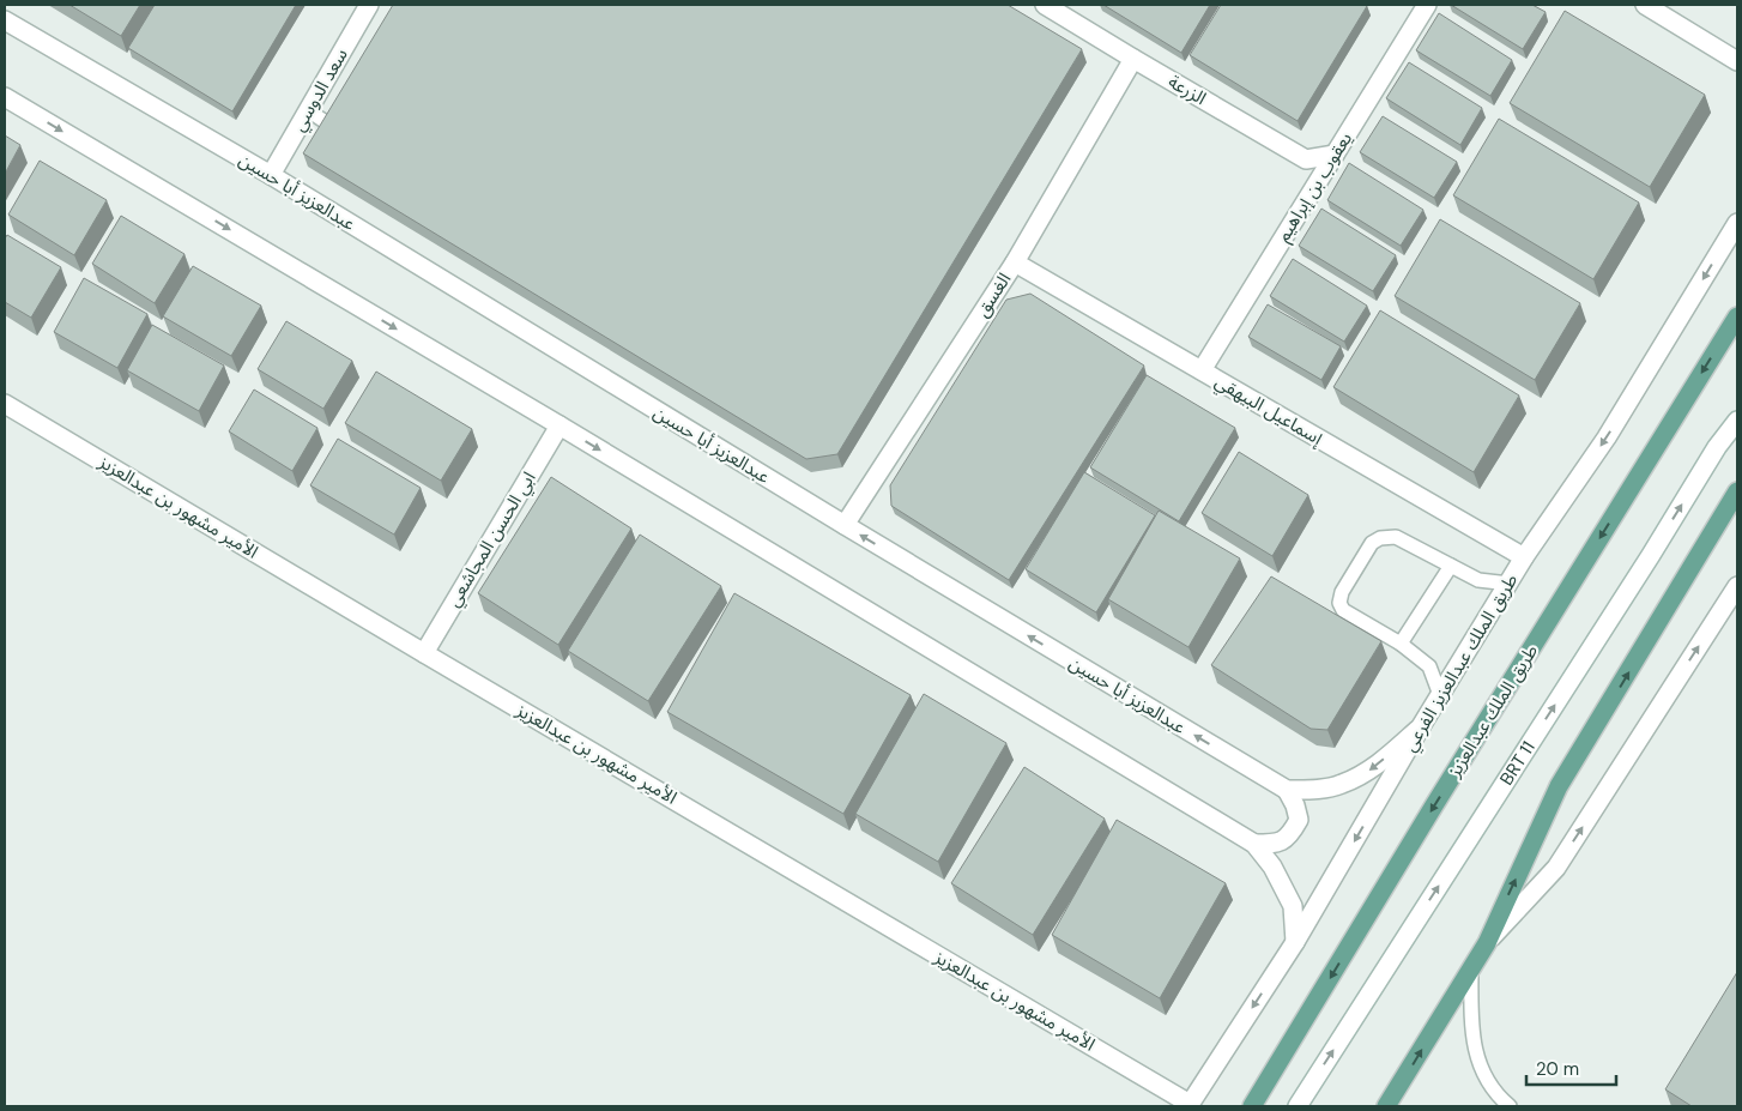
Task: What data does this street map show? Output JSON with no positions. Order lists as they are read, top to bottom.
{
  "streets": {
    "main road": ["طريق الملك عبدالعزيز"],
    "street": [
      "سعد الدوسي",
      "الزرعة",
      "يعقوب بن إبراهيم",
      "عبدالعزيز أبا حسين",
      "الغسق",
      "إسماعيل البيهقي",
      "الأمير مشهور بن عبدالعزيز",
      "ابي الحسن المجاشعي",
      "طريق الملك عبدالعزيز الفرعي",
      "BRT 11"
    ]
  },
  "crossings": [
    ["سعد الدوسي", "عبدالعزيز أبا حسين"],
    ["الزرعة", "يعقوب بن إبراهيم"],
    ["الزرعة", "الغسق"],
    ["يعقوب بن إبراهيم", "إسماعيل البيهقي"],
    ["عبدالعزيز أبا حسين", "الغسق"],
    ["الغسق", "إسماعيل البيهقي"],
    ["إسماعيل البيهقي", "طريق الملك عبدالعزيز الفرعي"],
    ["الأمير مشهور بن عبدالعزيز", "ابي الحسن المجاشعي"],
    ["الأمير مشهور بن عبدالعزيز", "طريق الملك عبدالعزيز الفرعي"]
  ],
  "one_way": ["طريق الملك عبدالعزيز الفرعي"],
  "scale_bar": "20 m"
}
